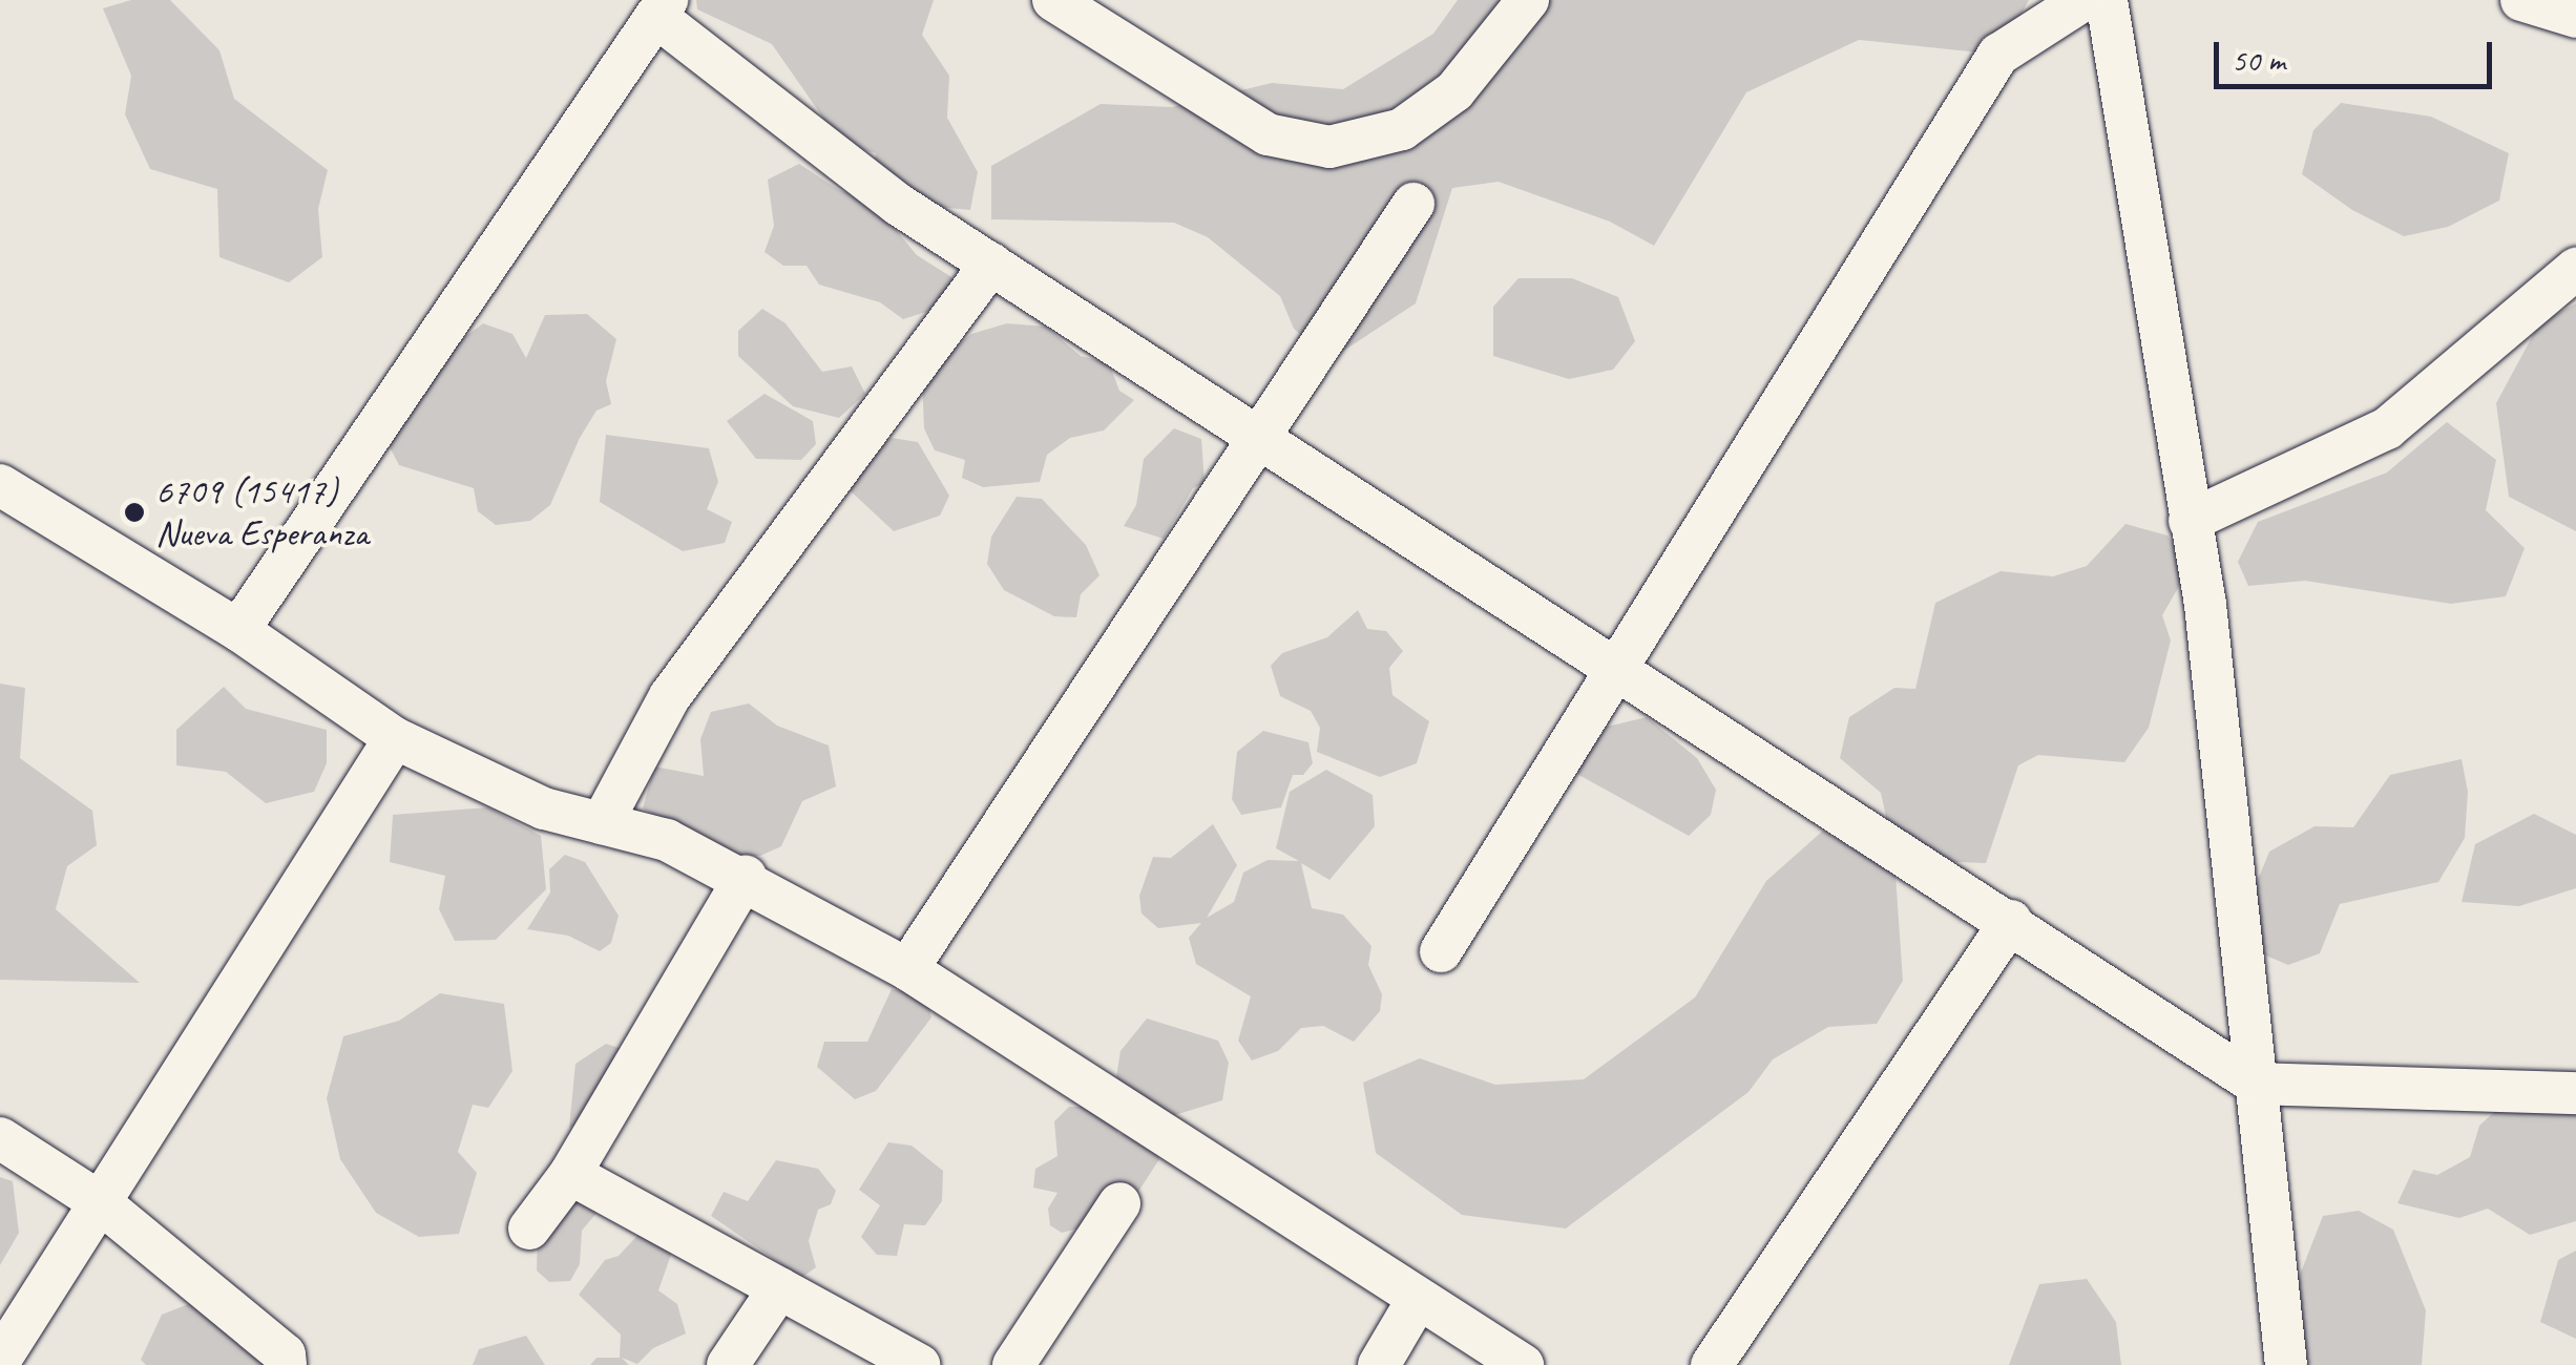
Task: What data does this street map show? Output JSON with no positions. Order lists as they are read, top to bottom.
{
  "places": ["6709 (15417) Nueva Esperanza"],
  "scale_bar": "50 m"
}
